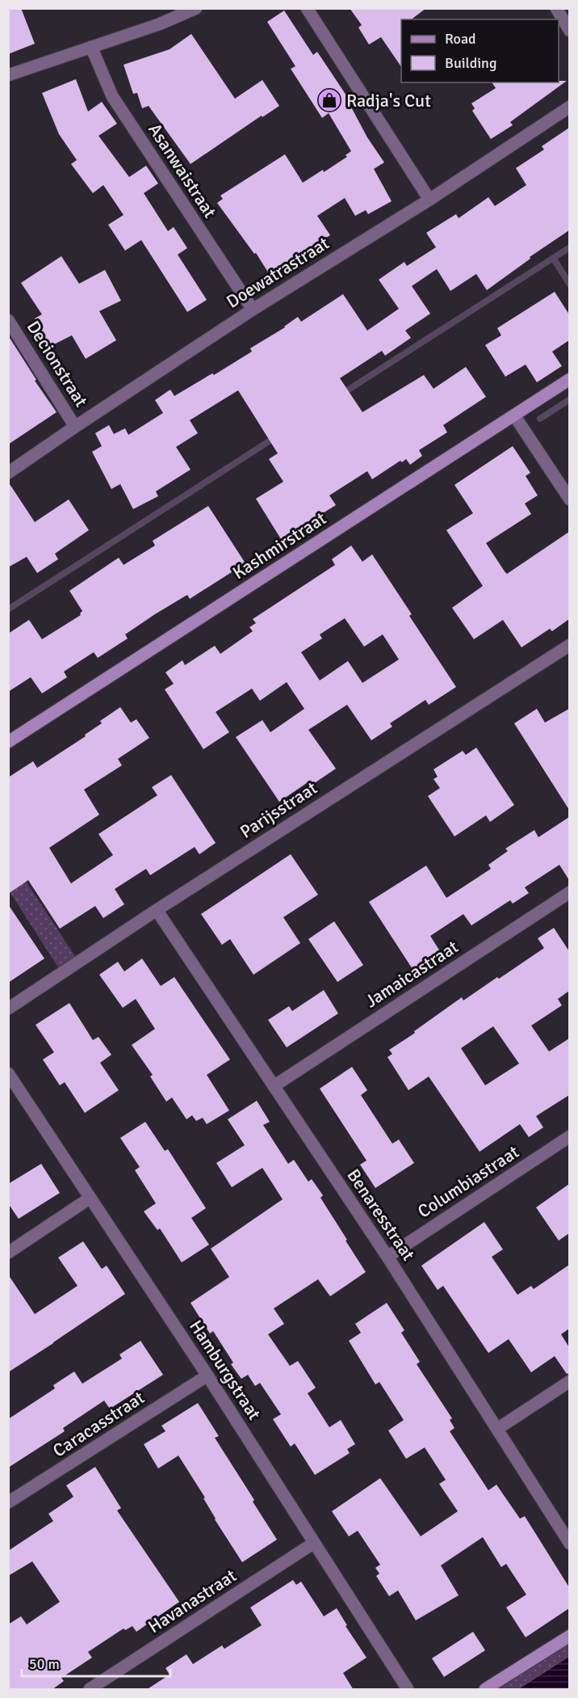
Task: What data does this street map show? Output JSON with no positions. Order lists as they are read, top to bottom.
{
  "streets": {
    "street": [
      "Asanwaistraat",
      "Doewatrastraat",
      "Decionstraat",
      "Kashmirstraat",
      "Parijsstraat",
      "Jamaicastraat",
      "Columbiastraat",
      "Benaresstraat",
      "Hamburgstraat",
      "Caracasstraat",
      "Havanastraat"
    ]
  },
  "crossings": [
    ["Asanwaistraat", "Doewatrastraat"],
    ["Doewatrastraat", "Decionstraat"],
    ["Parijsstraat", "Benaresstraat"],
    ["Jamaicastraat", "Benaresstraat"],
    ["Columbiastraat", "Benaresstraat"],
    ["Hamburgstraat", "Caracasstraat"],
    ["Hamburgstraat", "Havanastraat"]
  ],
  "places": {
    "shop": ["Radja's Cut"]
  },
  "legend": ["Road", "Building"],
  "scale_bar": "50 m"
}
